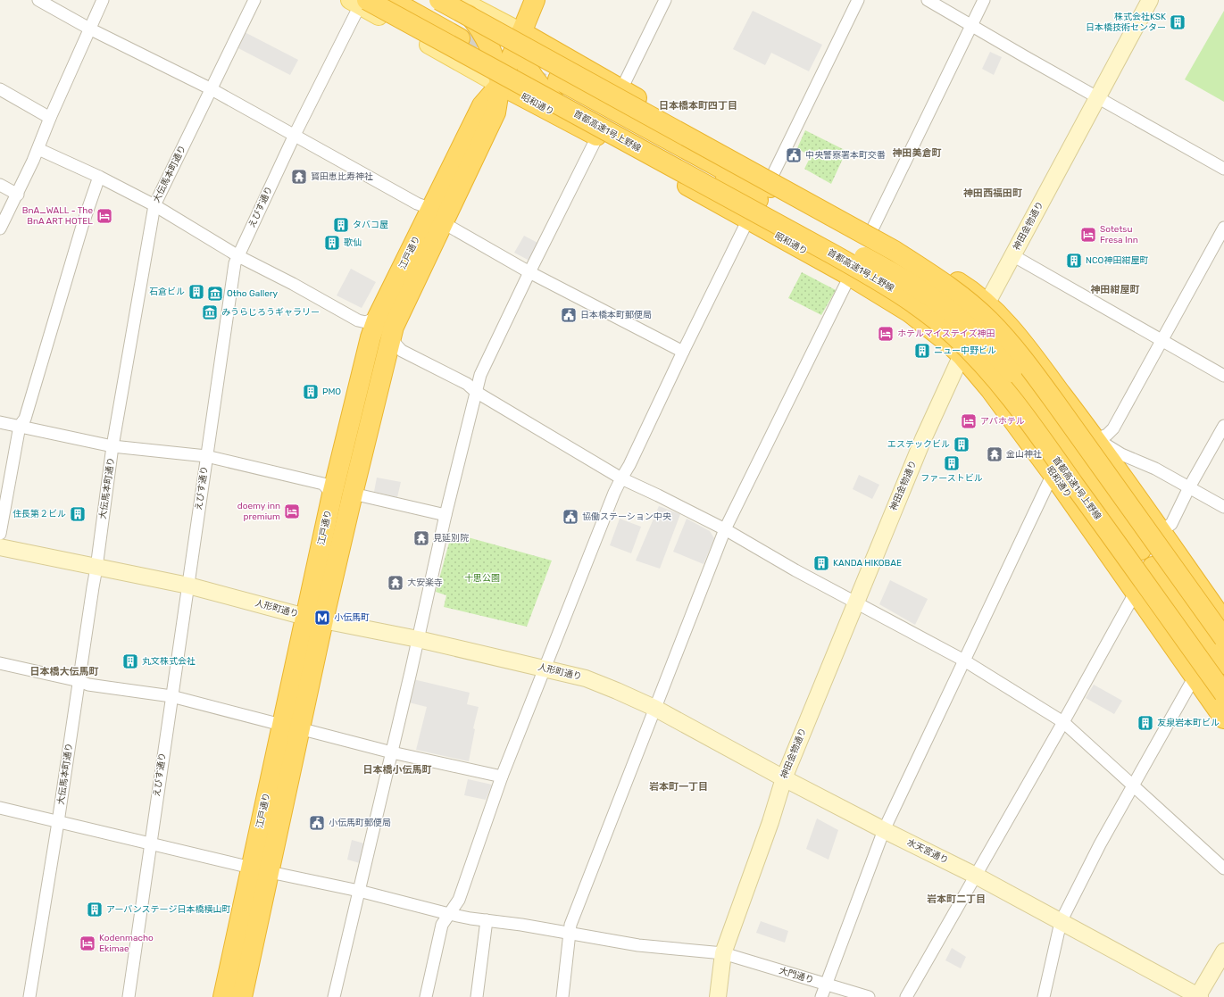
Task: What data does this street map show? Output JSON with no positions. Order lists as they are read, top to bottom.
{
  "streets": {
    "highway": ["昭和通り", "首都高速1号上野線", "江戸通り"],
    "street": [
      "大伝馬本町通り",
      "えびす通り",
      "神田金物通り",
      "人形町通り",
      "水天宮通り",
      "大門通り"
    ]
  },
  "crossings": [
    ["昭和通り", "首都高速1号上野線"],
    ["昭和通り", "えびす通り"],
    ["昭和通り", "神田金物通り"],
    ["昭和通り", "江戸通り"],
    ["首都高速1号上野線", "えびす通り"],
    ["大伝馬本町通り", "人形町通り"],
    ["大伝馬本町通り", "大門通り"],
    ["えびす通り", "人形町通り"],
    ["えびす通り", "大門通り"],
    ["神田金物通り", "水天宮通り"],
    ["神田金物通り", "大門通り"],
    ["江戸通り", "人形町通り"],
    ["江戸通り", "大門通り"],
    ["人形町通り", "水天宮通り"]
  ],
  "districts": [
    "日本橋本町四丁目",
    "神田美倉町",
    "神田西福田町",
    "神田紺屋町",
    "日本橋大伝馬町",
    "日本橋小伝馬町",
    "岩本町一丁目",
    "岩本町二丁目"
  ],
  "parks": ["十思公園"],
  "places": {
    "building": [
      "株式会社KSK 日本橋技術センター",
      "タバコ屋",
      "歌仙",
      "NCO神田紺屋町",
      "石倉ビル",
      "ニュー中野ビル",
      "PMO",
      "エステックビル",
      "ファーストビル",
      "住長第２ビル",
      "KANDA HIKOBAE",
      "丸文株式会社",
      "友泉岩本町ビル",
      "アーバンステージ日本橋横山町"
    ],
    "public building": [
      "中央警察署本町交番",
      "日本橋本町郵便局",
      "協働ステーション中央",
      "小伝馬町郵便局"
    ],
    "temple": [
      "寳田恵比寿神社",
      "金山神社",
      "見延別院",
      "大安楽寺"
    ],
    "hotel": [
      "BnA_WALL - The BnA ART HOTEL",
      "Sotetsu Fresa Inn",
      "ホテルマイステイズ神田",
      "アパホテル",
      "doemy inn premium",
      "Kodenmacho Ekimae"
    ],
    "museum": ["Otho Gallery", "みうらじろうギャラリー"],
    "metro station": ["小伝馬町"]
  }
}
